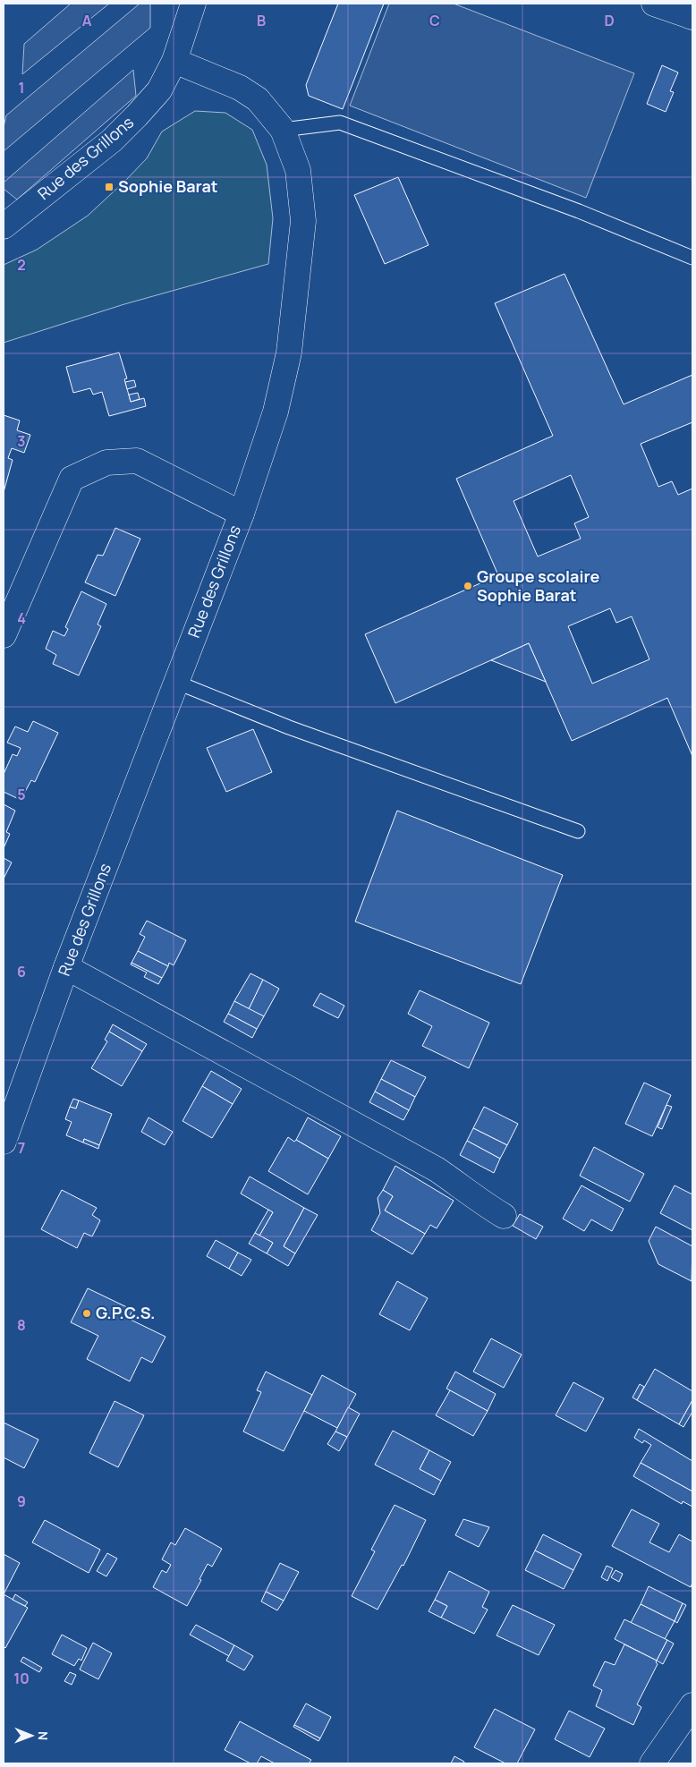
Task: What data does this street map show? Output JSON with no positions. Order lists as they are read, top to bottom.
{
  "streets": {
    "street": ["Rue des Grillons"]
  },
  "places": {
    "transit": ["Sophie Barat"],
    "other": ["Groupe scolaire Sophie Barat", "G.P.C.S."]
  },
  "north": "right",
  "grid": {
    "columns": [
      "A",
      "B",
      "C",
      "D"
    ],
    "rows": [
      "1",
      "2",
      "3",
      "4",
      "5",
      "6",
      "7",
      "8",
      "9",
      "10"
    ]
  }
}
